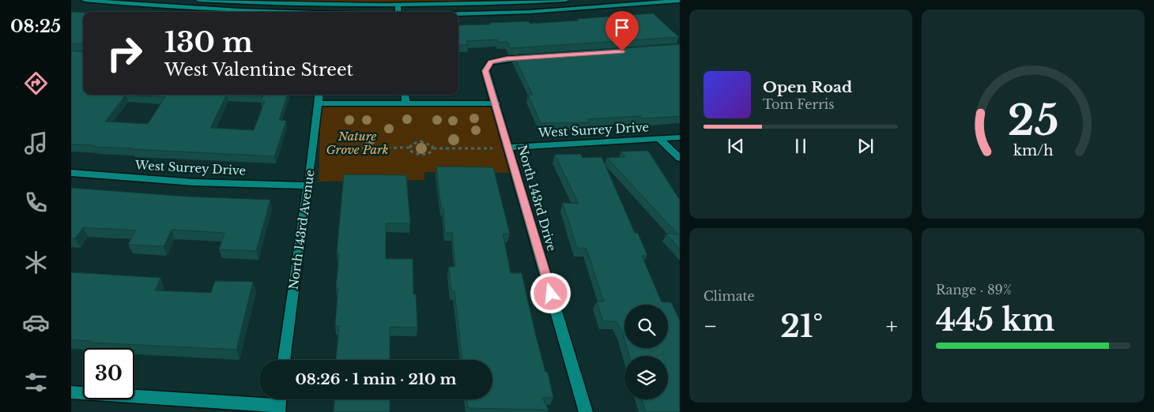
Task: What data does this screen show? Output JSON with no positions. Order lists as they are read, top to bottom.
{
  "streets": {
    "street": ["West Surrey Drive", "North 143rd Drive", "North 143rd Avenue"]
  },
  "crossings": [
    ["West Surrey Drive", "North 143rd Drive"],
    ["West Surrey Drive", "North 143rd Avenue"]
  ],
  "parks": ["Nature Grove Park"],
  "page": {
    "tabs": "08:25",
    "turn": ["130 m", "West Valentine Street"],
    "song": ["Open Road", "Tom Ferris"],
    "tile": [
      "Climate",
      ["Range · 89%", "445 km"]
    ],
    "heat": ["−", "21°", "+"],
    "limit": "30",
    "trip": "08:26 · 1 min · 210 m",
    "gauge": ["25", "km/h"]
  }
}
